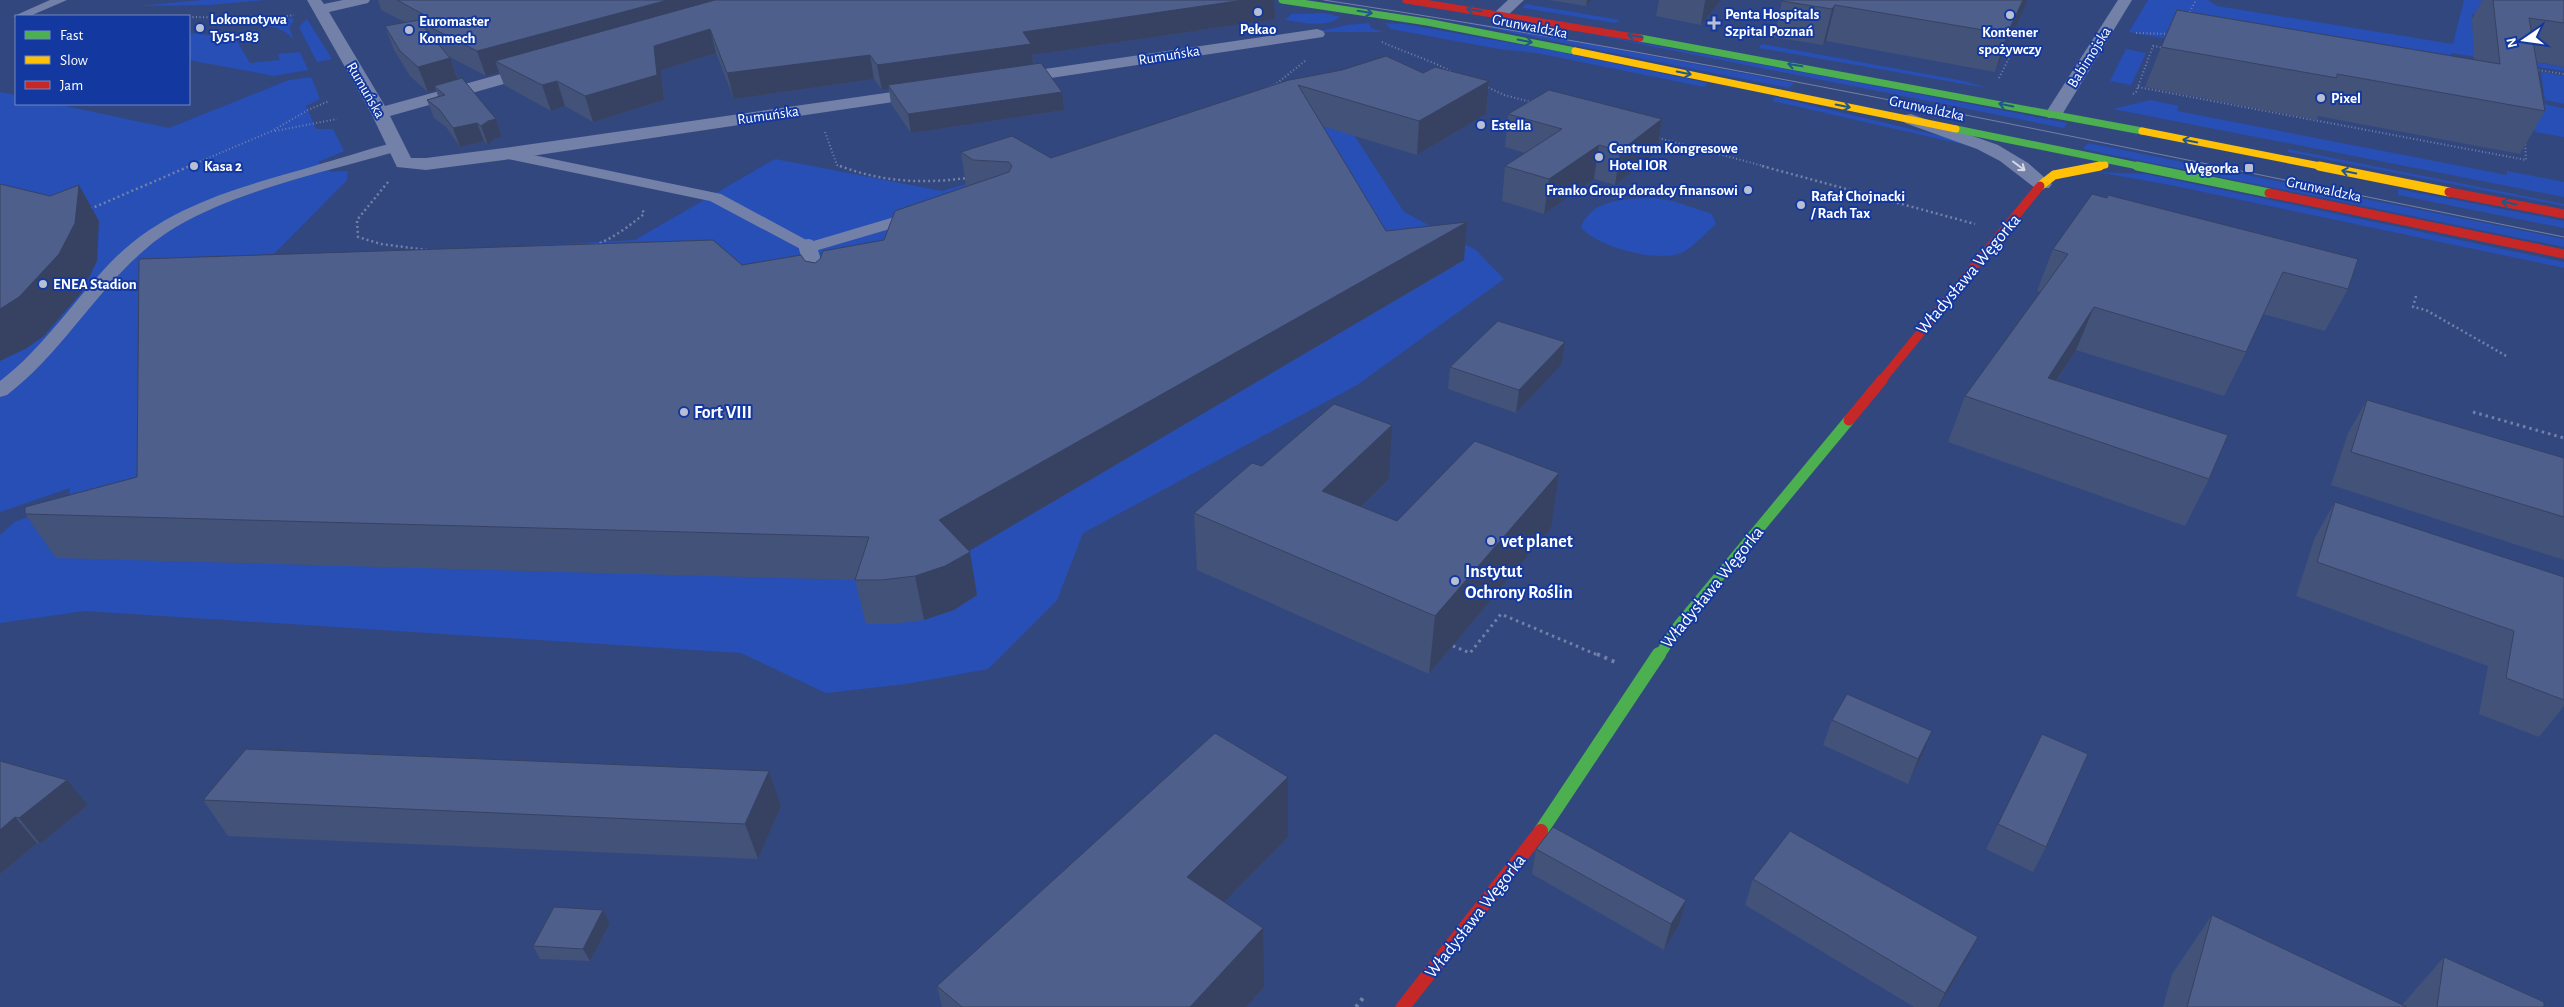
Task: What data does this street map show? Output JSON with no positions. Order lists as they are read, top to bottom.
{
  "streets": {
    "street": [
      "Grunwaldzka",
      "Rumuńska",
      "Babimojska",
      "Władysława Węgorka"
    ]
  },
  "crossings": [
    ["Grunwaldzka", "Babimojska"],
    ["Grunwaldzka", "Władysława Węgorka"]
  ],
  "places": {
    "other": [
      "Pekao",
      "Kontener spożywczy",
      "Lokomotywa Ty51-183",
      "Euromaster Konmech",
      "Pixel",
      "Estella",
      "Centrum Kongresowe Hotel IOR",
      "Kasa 2",
      "Franko Group doradcy finansowi",
      "Rafał Chojnacki / Rach Tax",
      "ENEA Stadion",
      "Fort VIII",
      "vet planet",
      "Instytut Ochrony Roślin"
    ],
    "health": ["Penta Hospitals Szpital Poznań"],
    "transit": ["Węgorka"]
  },
  "legend": ["Fast", "Slow", "Jam"],
  "north": "left"
}
